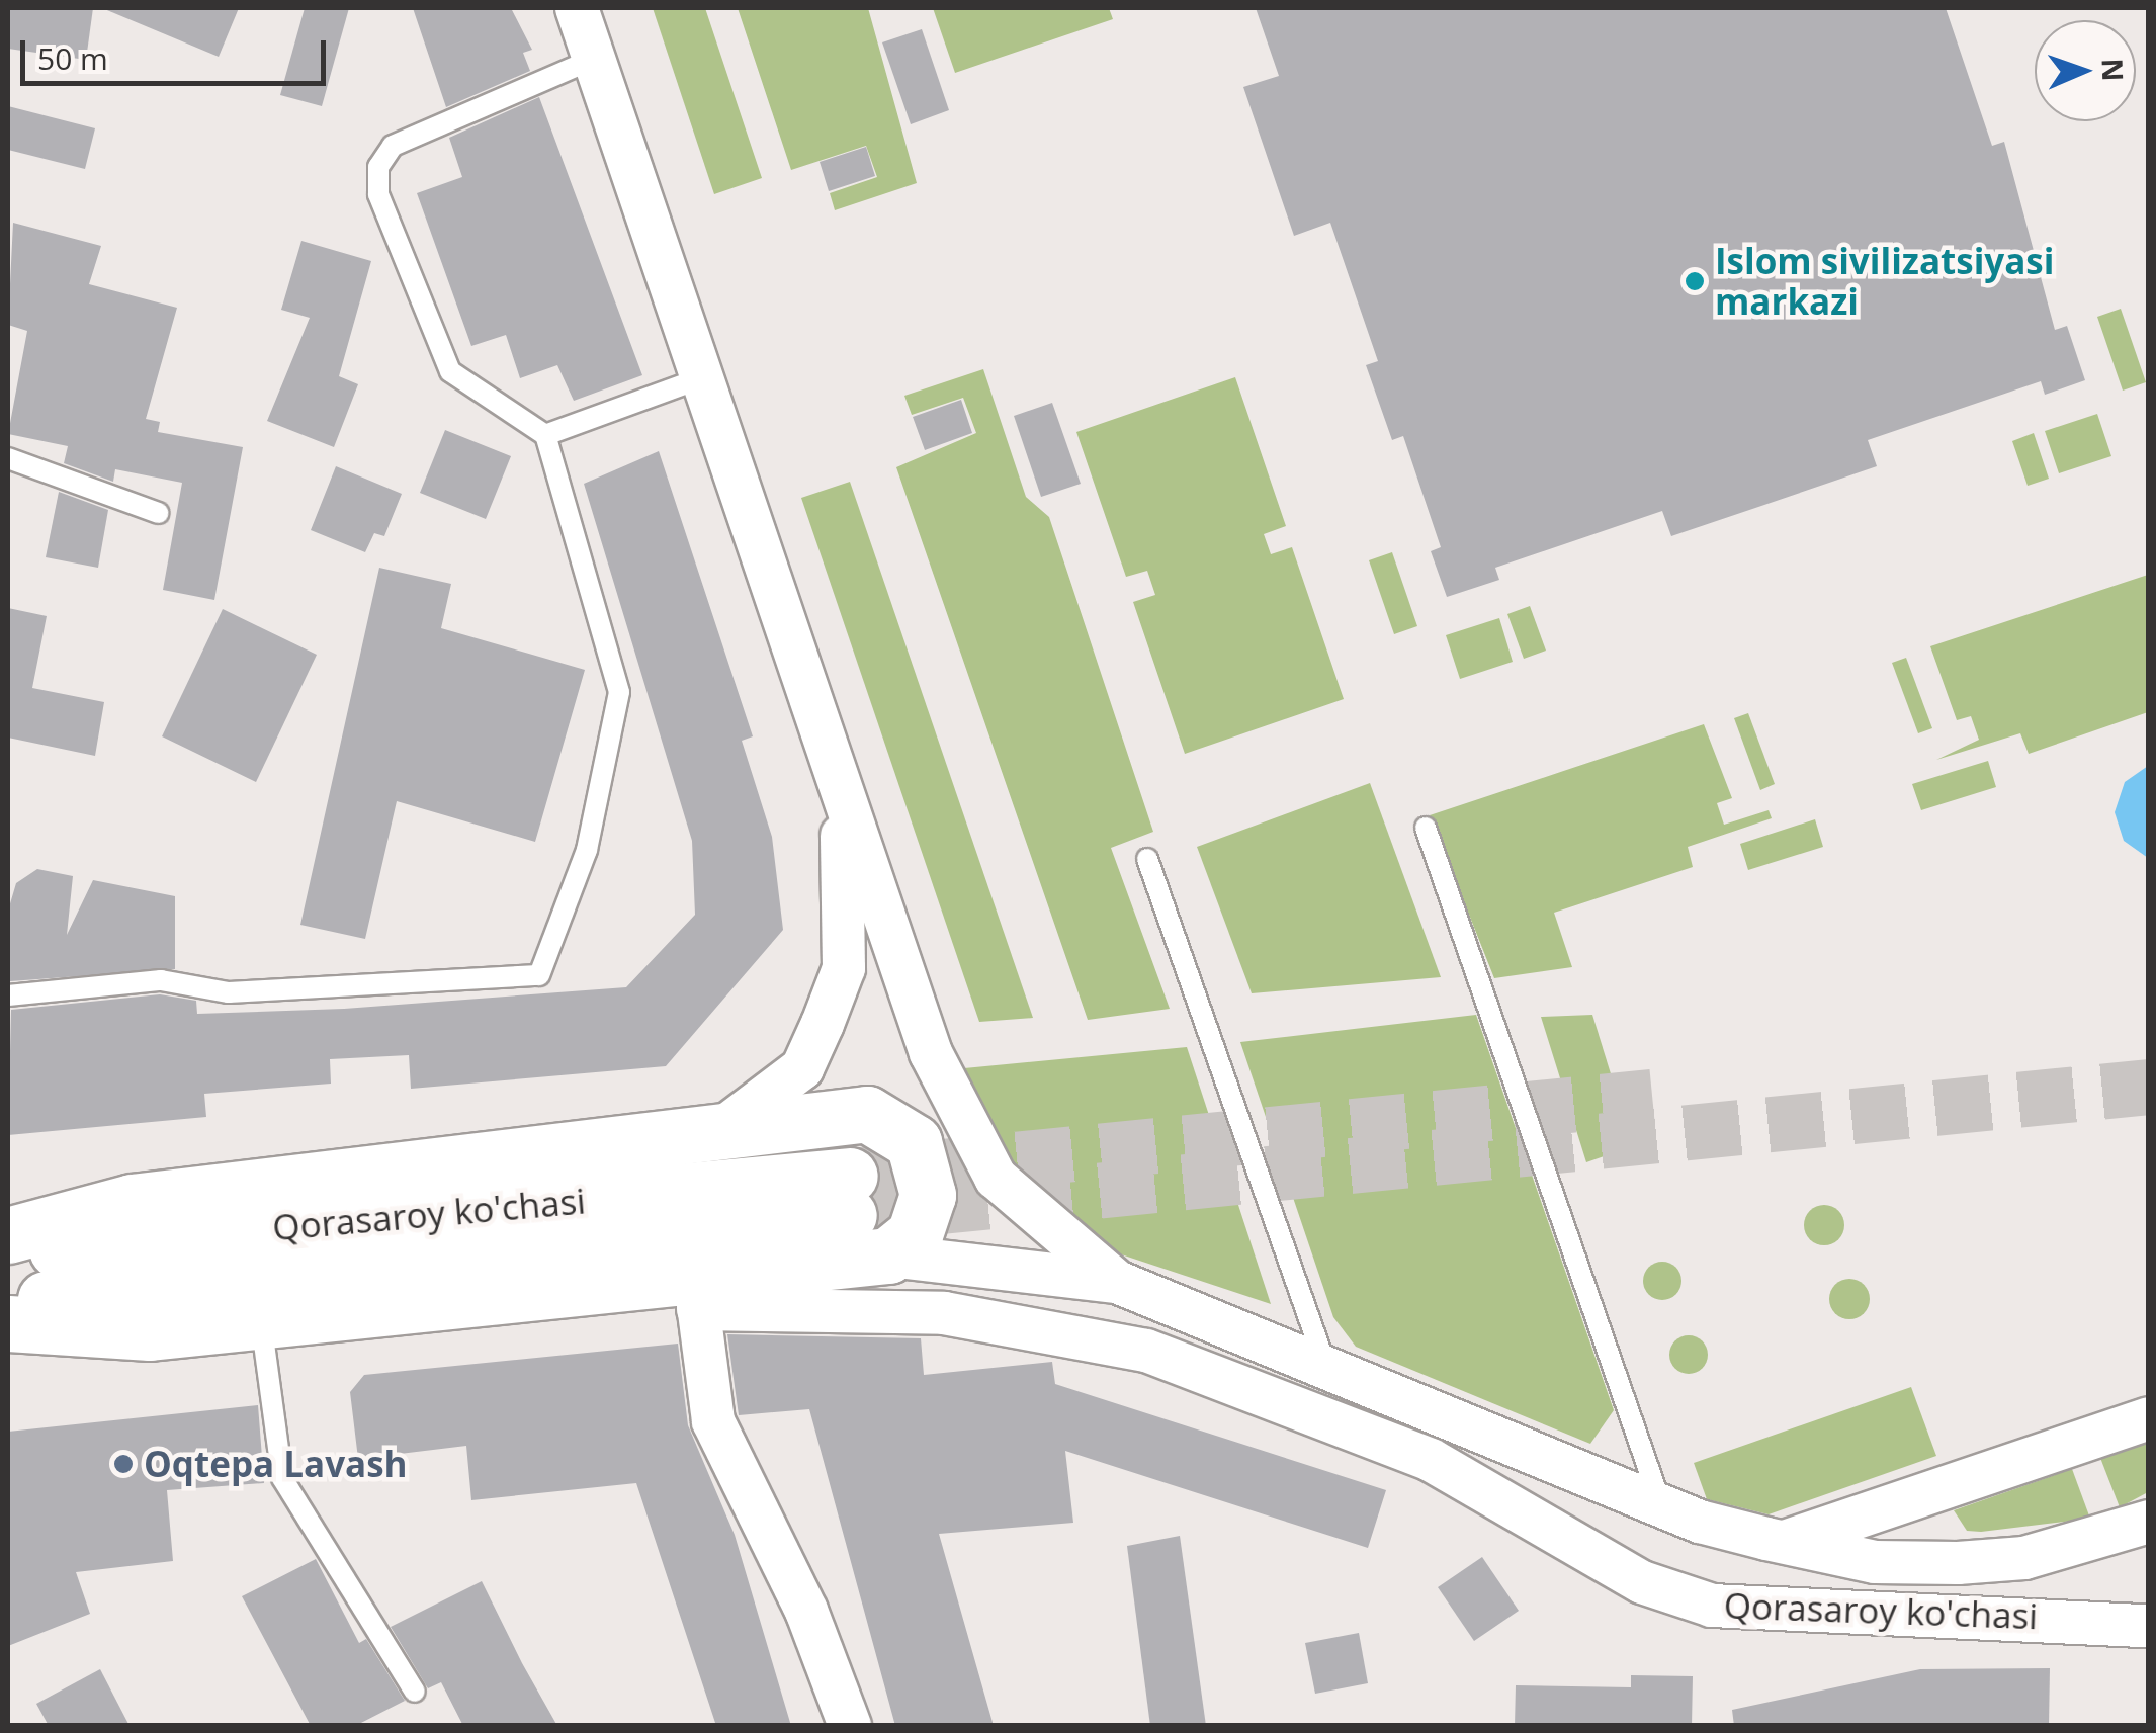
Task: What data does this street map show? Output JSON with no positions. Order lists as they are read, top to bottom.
{
  "streets": {
    "main road": ["Qorasaroy ko'chasi"]
  },
  "places": ["Islom sivilizatsiyasi markazi", "Oqtepa Lavash"],
  "scale_bar": "50 m",
  "north": "right"
}
